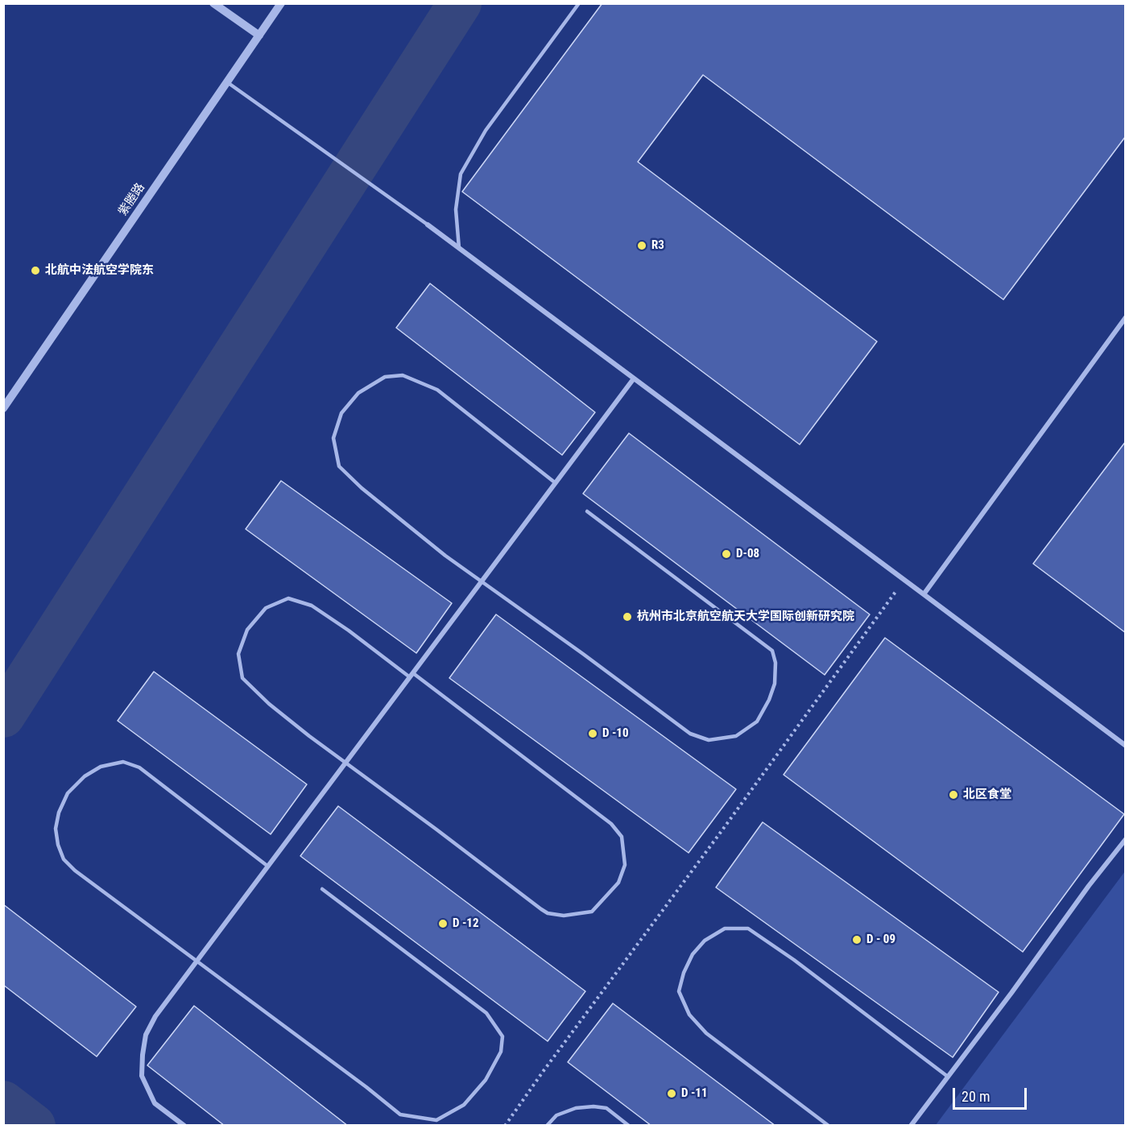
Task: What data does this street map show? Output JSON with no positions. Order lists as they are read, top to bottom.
{
  "streets": {
    "street": ["紫塍路"]
  },
  "places": [
    "R3",
    "北航中法航空学院东",
    "D-08",
    "杭州市北京航空航天大学国际创新研究院",
    "D -10",
    "北区食堂",
    "D -12",
    "D - 09",
    "D -11"
  ],
  "scale_bar": "20 m"
}
